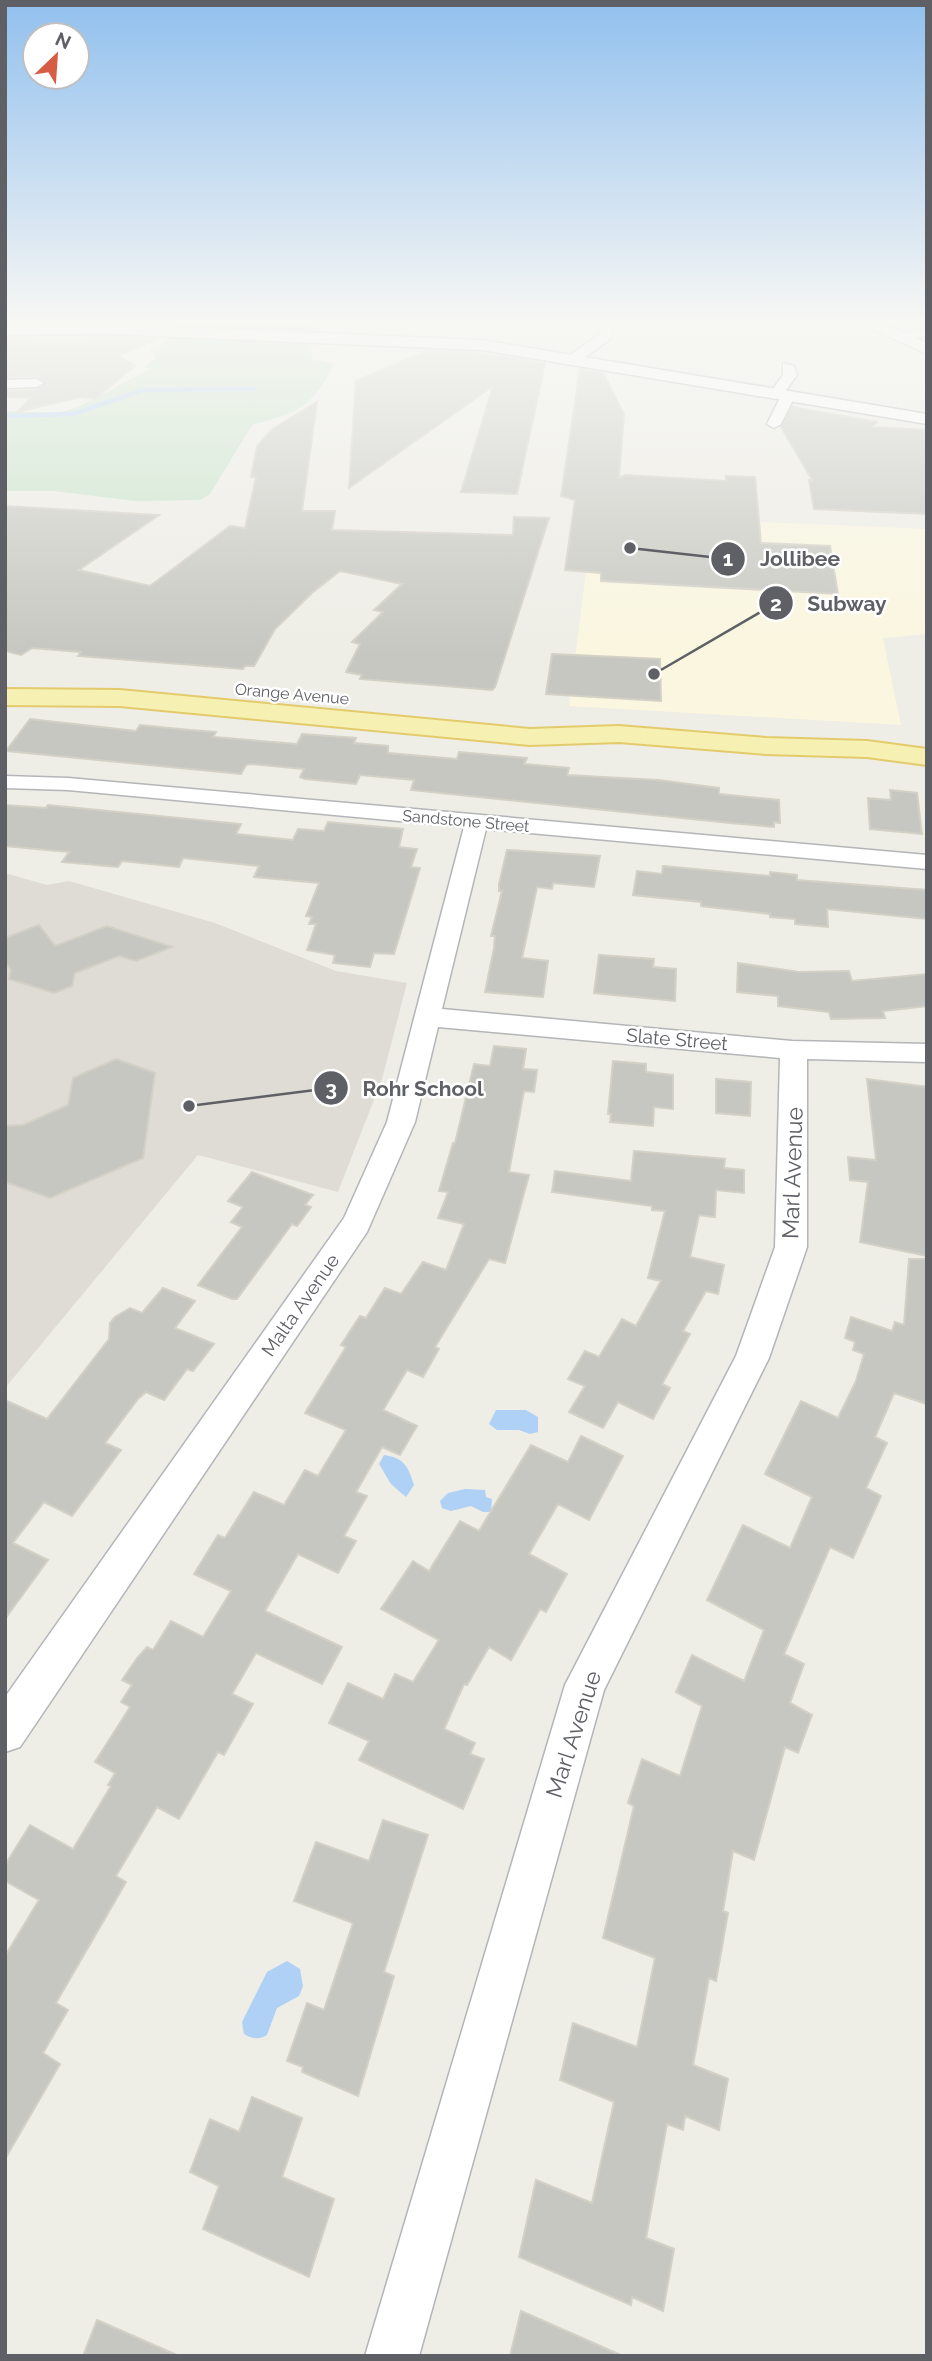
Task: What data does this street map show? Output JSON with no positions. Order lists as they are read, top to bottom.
{
  "streets": {
    "main road": ["Orange Avenue"],
    "street": [
      "Sandstone Street",
      "Slate Street",
      "Marl Avenue",
      "Malta Avenue"
    ]
  },
  "crossings": [
    ["Sandstone Street", "Malta Avenue"],
    ["Slate Street", "Marl Avenue"],
    ["Slate Street", "Malta Avenue"]
  ],
  "places": ["Jollibee", "Subway", "Rohr School"],
  "north": "top right"
}
